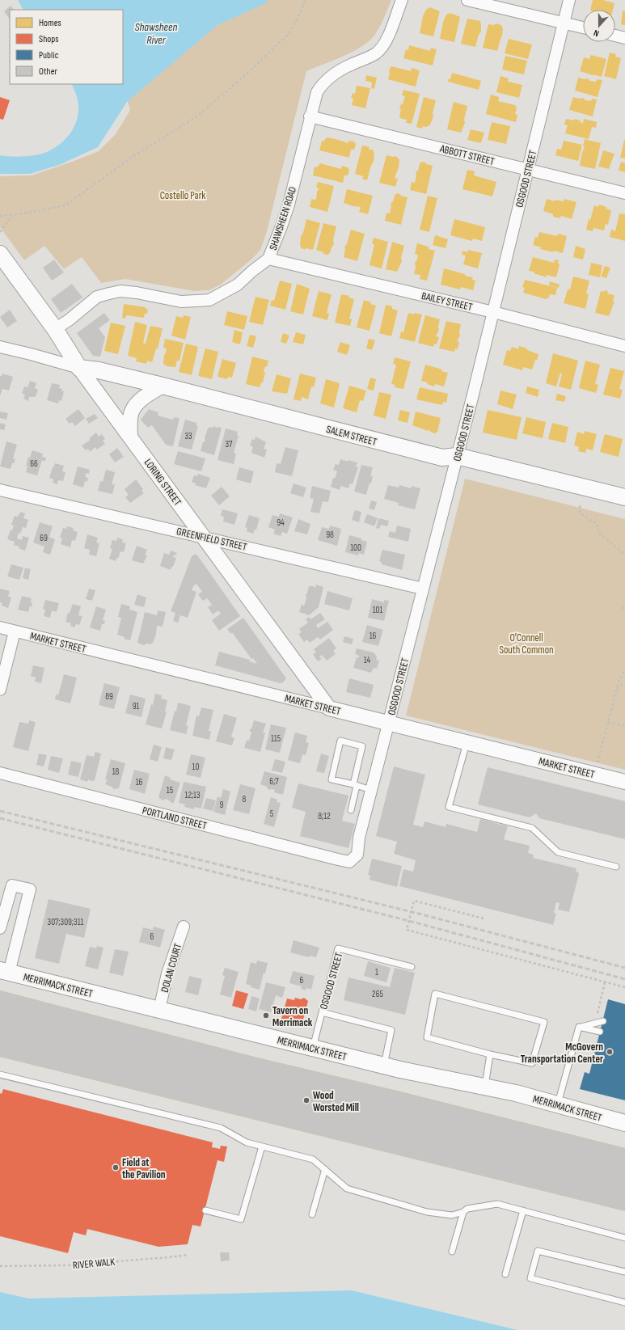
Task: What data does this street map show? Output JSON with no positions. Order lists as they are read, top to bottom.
{
  "streets": {
    "main road": ["SALEM STREET", "LORING STREET", "MERRIMACK STREET"],
    "street": [
      "ABBOTT STREET",
      "OSGOOD STREET",
      "SHAWSHEEN ROAD",
      "BAILEY STREET",
      "GREENFIELD STREET",
      "MARKET STREET",
      "PORTLAND STREET",
      "DOLAN COURT"
    ],
    "path": ["RIVER WALK"]
  },
  "crossings": [
    ["ABBOTT STREET", "OSGOOD STREET"],
    ["ABBOTT STREET", "SHAWSHEEN ROAD"],
    ["OSGOOD STREET", "BAILEY STREET"],
    ["OSGOOD STREET", "SALEM STREET"],
    ["OSGOOD STREET", "GREENFIELD STREET"],
    ["OSGOOD STREET", "MARKET STREET"],
    ["OSGOOD STREET", "PORTLAND STREET"],
    ["OSGOOD STREET", "MERRIMACK STREET"],
    ["SHAWSHEEN ROAD", "BAILEY STREET"],
    ["SHAWSHEEN ROAD", "LORING STREET"],
    ["SALEM STREET", "LORING STREET"],
    ["LORING STREET", "GREENFIELD STREET"],
    ["LORING STREET", "MARKET STREET"],
    ["DOLAN COURT", "MERRIMACK STREET"]
  ],
  "water": ["Shawsheen River"],
  "parks": ["Costello Park", "O'Connell South Common"],
  "places": [
    "Tavern on Merrimack",
    "McGovern Transportation Center",
    "Wood Worsted Mill",
    "Field at the Pavilion"
  ],
  "house_numbers": [
    "33",
    "37",
    "66",
    "94",
    "98",
    "69",
    "100",
    "101",
    "16",
    "14",
    "89",
    "91",
    "115",
    "10",
    "18",
    "6;7",
    "16",
    "15",
    "12;13",
    "8",
    "9",
    "5",
    "8;12",
    "307;309;311",
    "6",
    "1",
    "6",
    "265"
  ],
  "legend": [
    "Homes",
    "Shops",
    "Public",
    "Other"
  ],
  "north": "bottom"
}
